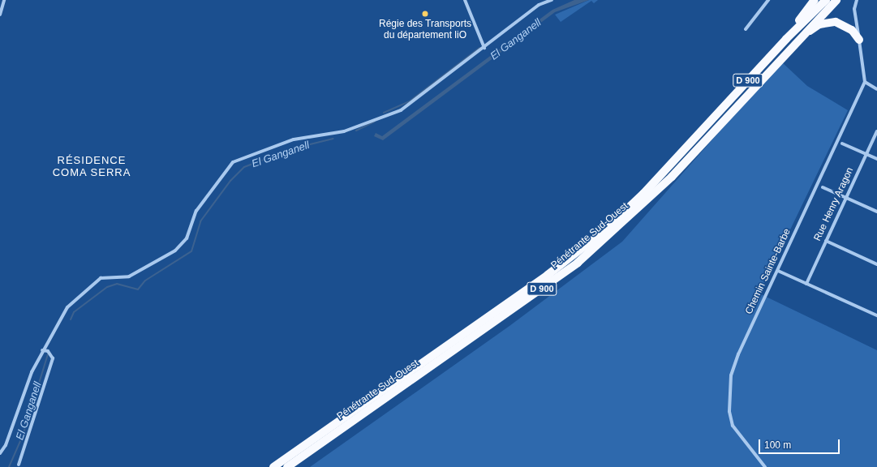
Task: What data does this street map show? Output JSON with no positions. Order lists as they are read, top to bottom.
{
  "streets": {
    "highway": ["D 900", "Pénétrante Sud-Ouest"],
    "street": ["Rue Henry Aragon", "Chemin Sainte-Barbe"]
  },
  "districts": ["RÉSIDENCE COMA SERRA"],
  "water": ["El Ganganell"],
  "places": ["Régie des Transports du département liO"],
  "scale_bar": "100 m"
}
